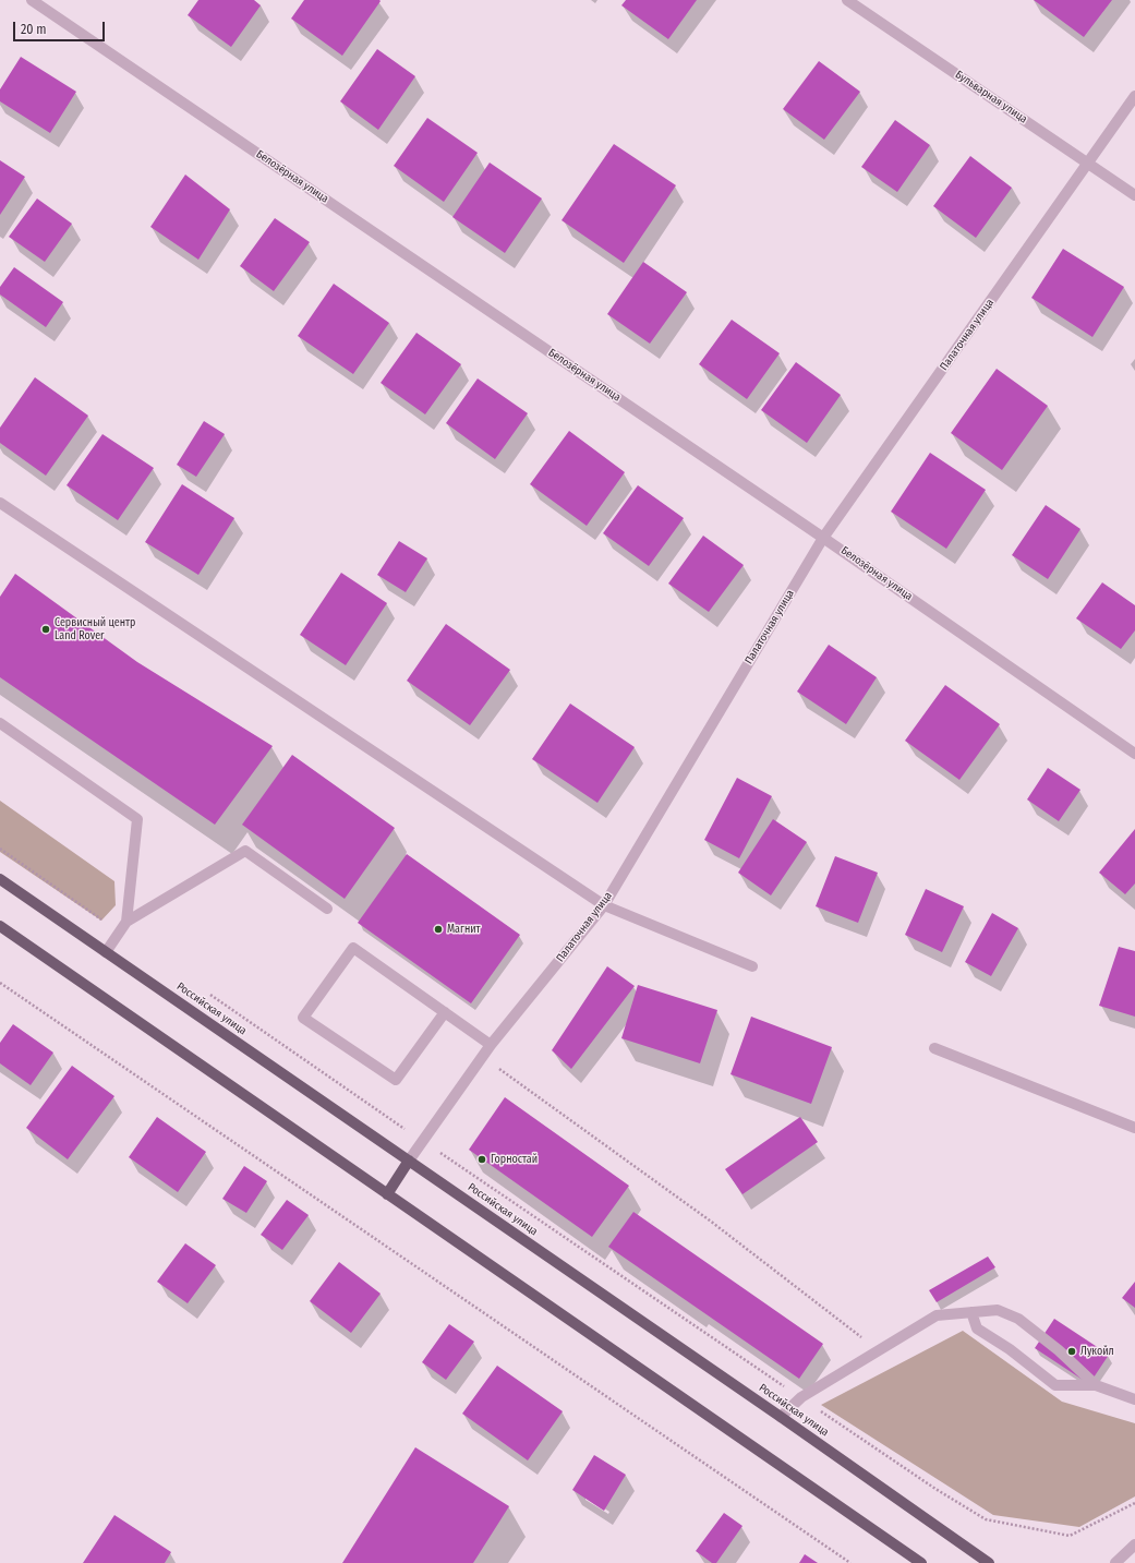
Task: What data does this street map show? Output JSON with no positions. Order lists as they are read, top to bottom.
{
  "streets": {
    "main road": ["Российская улица"],
    "street": ["Бульварная улица", "Белозёрная улица", "Палаточная улица"]
  },
  "crossings": [
    ["Бульварная улица", "Палаточная улица"],
    ["Белозёрная улица", "Палаточная улица"],
    ["Палаточная улица", "Российская улица"]
  ],
  "places": [
    "Сервисный центр Land Rover",
    "Магнит",
    "Горностай",
    "Лукойл"
  ],
  "scale_bar": "20 m"
}
